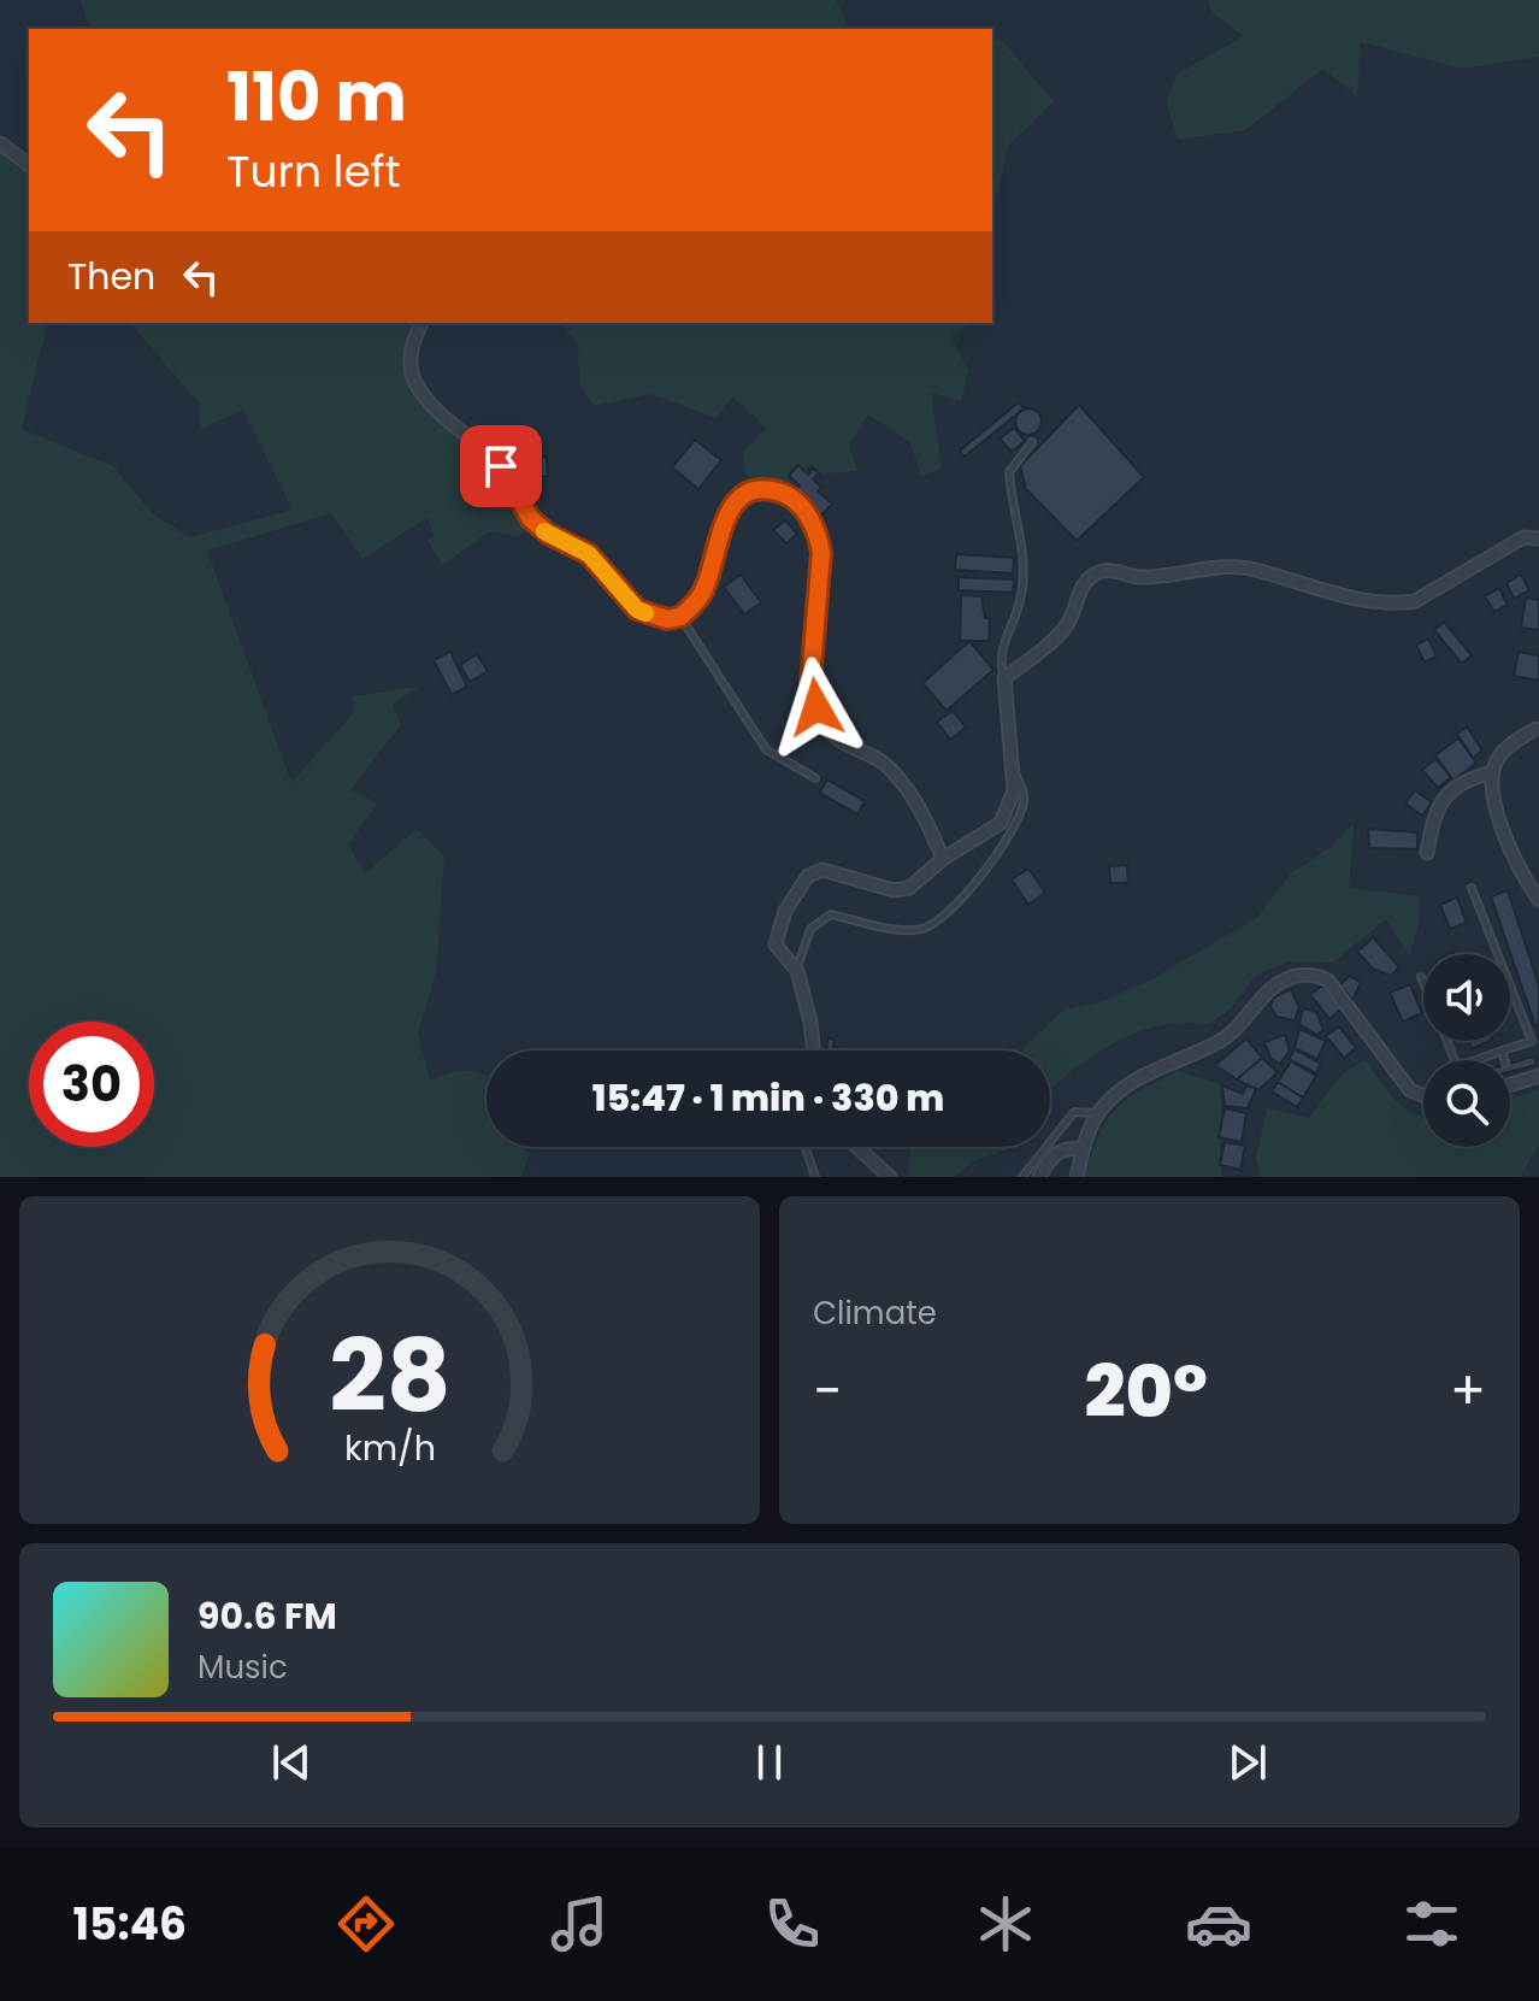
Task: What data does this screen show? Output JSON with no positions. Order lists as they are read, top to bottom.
{
  "page": {
    "turn": ["110 m", "Turn left"],
    "then": "Then",
    "limit": "30",
    "trip": "15:47 · 1 min · 330 m",
    "tile": "Climate",
    "heat": ["−", "20°", "+"],
    "song": ["90.6 FM", "Music"],
    "tabs": "15:46",
    "gauge": ["28", "km/h"]
  }
}
